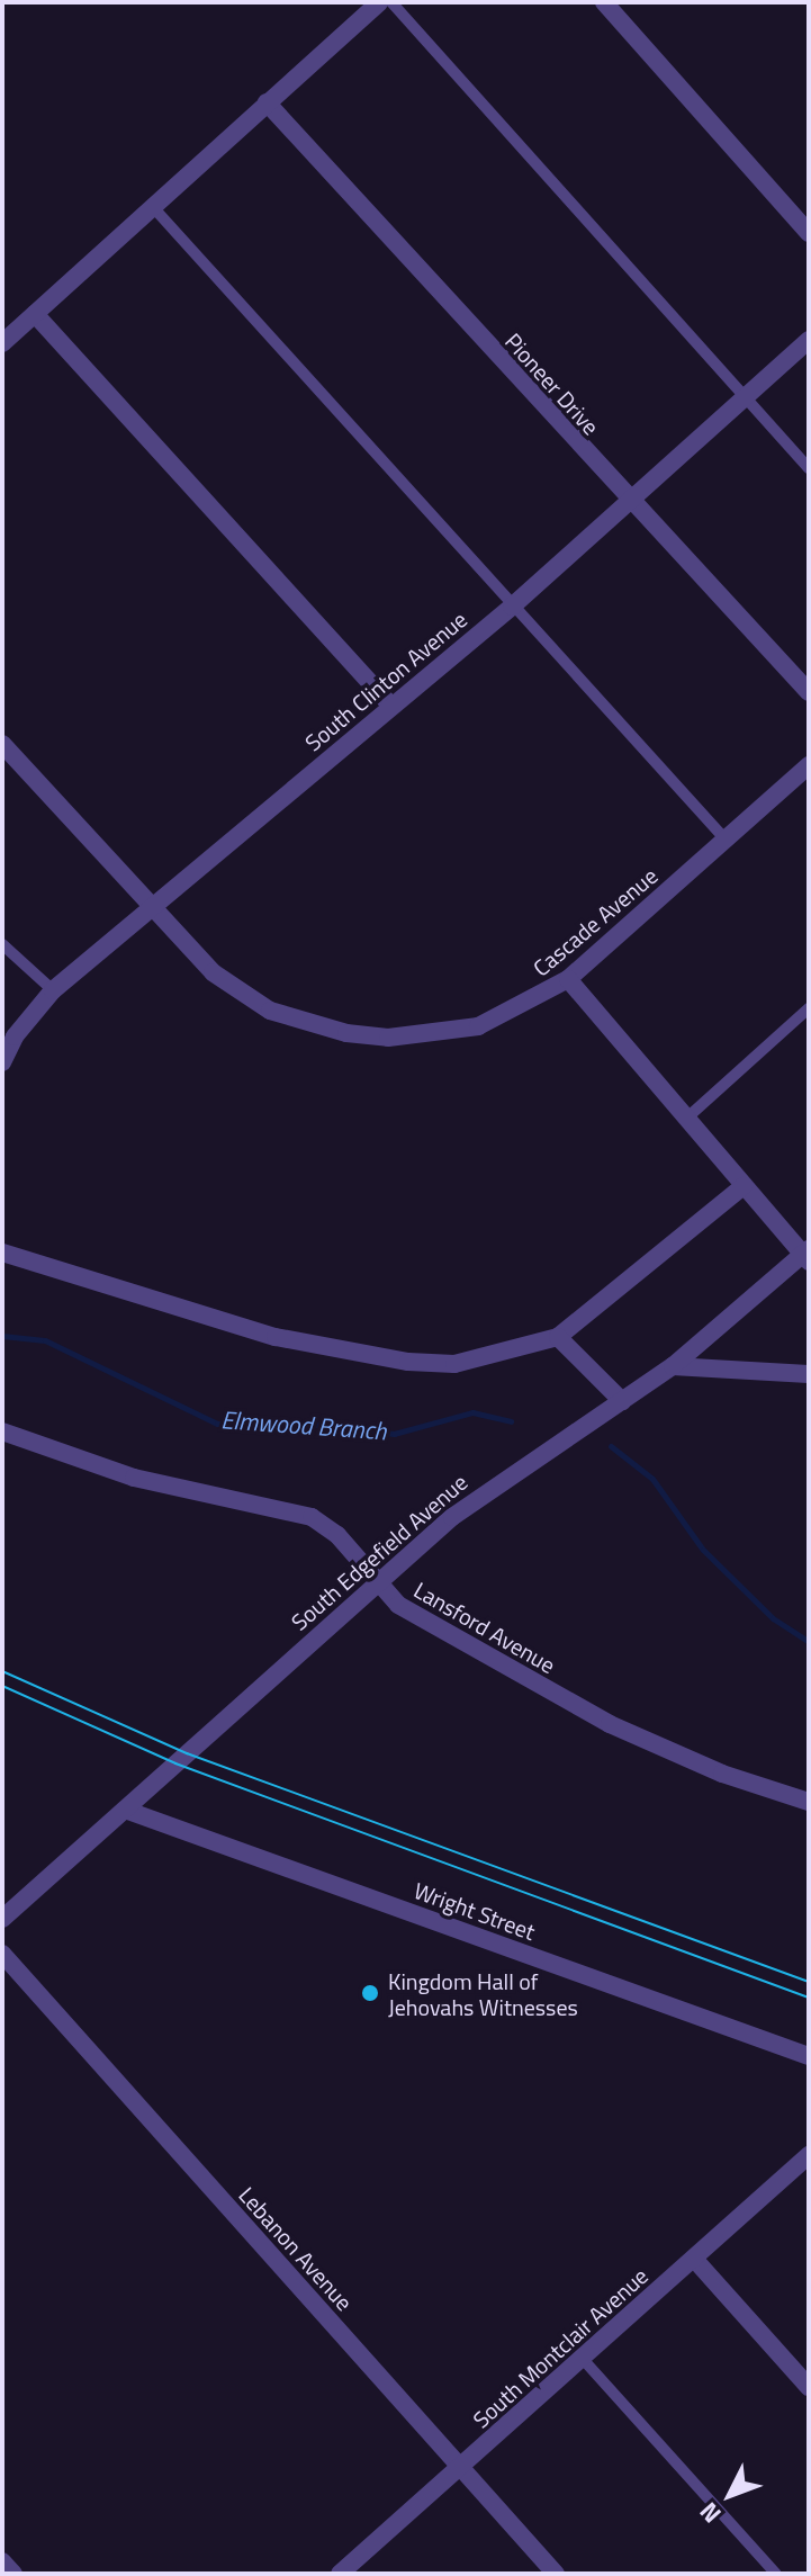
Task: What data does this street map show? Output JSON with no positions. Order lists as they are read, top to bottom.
{
  "streets": {
    "street": [
      "Pioneer Drive",
      "South Clinton Avenue",
      "Cascade Avenue",
      "South Edgefield Avenue",
      "Lansford Avenue",
      "Wright Street",
      "Lebanon Avenue",
      "South Montclair Avenue"
    ]
  },
  "crossings": [
    ["Pioneer Drive", "South Clinton Avenue"],
    ["South Clinton Avenue", "Cascade Avenue"],
    ["South Edgefield Avenue", "Lansford Avenue"],
    ["South Edgefield Avenue", "Wright Street"],
    ["Lebanon Avenue", "South Montclair Avenue"]
  ],
  "water": ["Elmwood Branch"],
  "places": ["Kingdom Hall of Jehovahs Witnesses"],
  "north": "bottom left"
}
